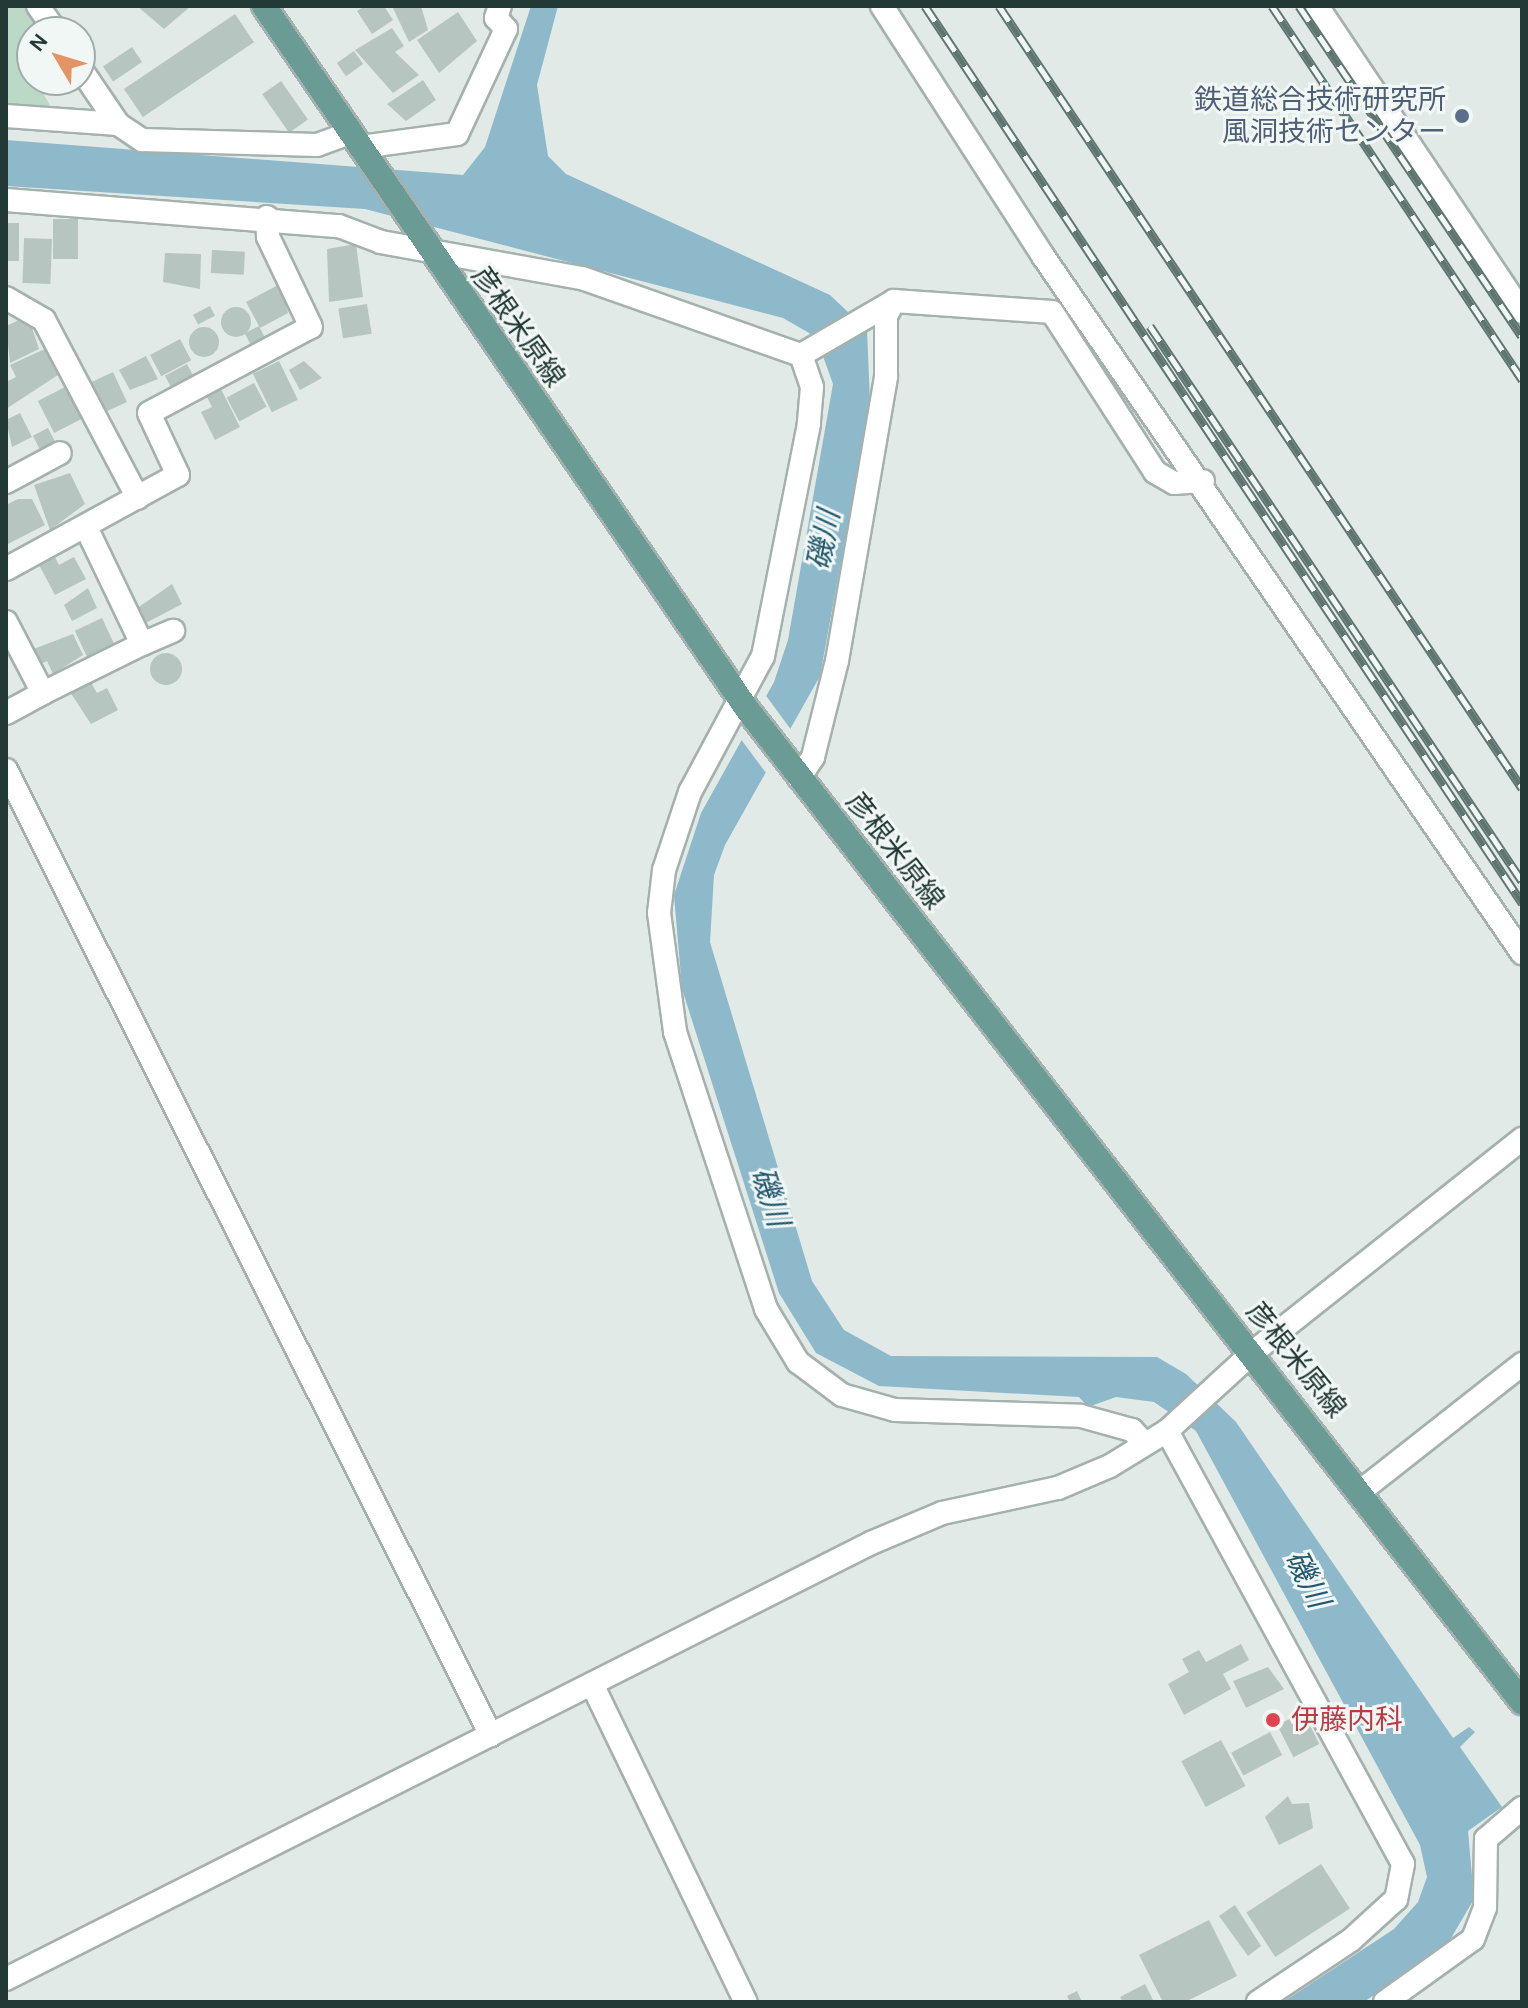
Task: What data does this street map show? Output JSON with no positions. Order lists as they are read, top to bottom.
{
  "streets": {
    "main road": ["彦根米原線"]
  },
  "water": ["磯川"],
  "places": ["鉄道総合技術研究所 風洞技術センター", "伊藤内科"],
  "north": "top left"
}
